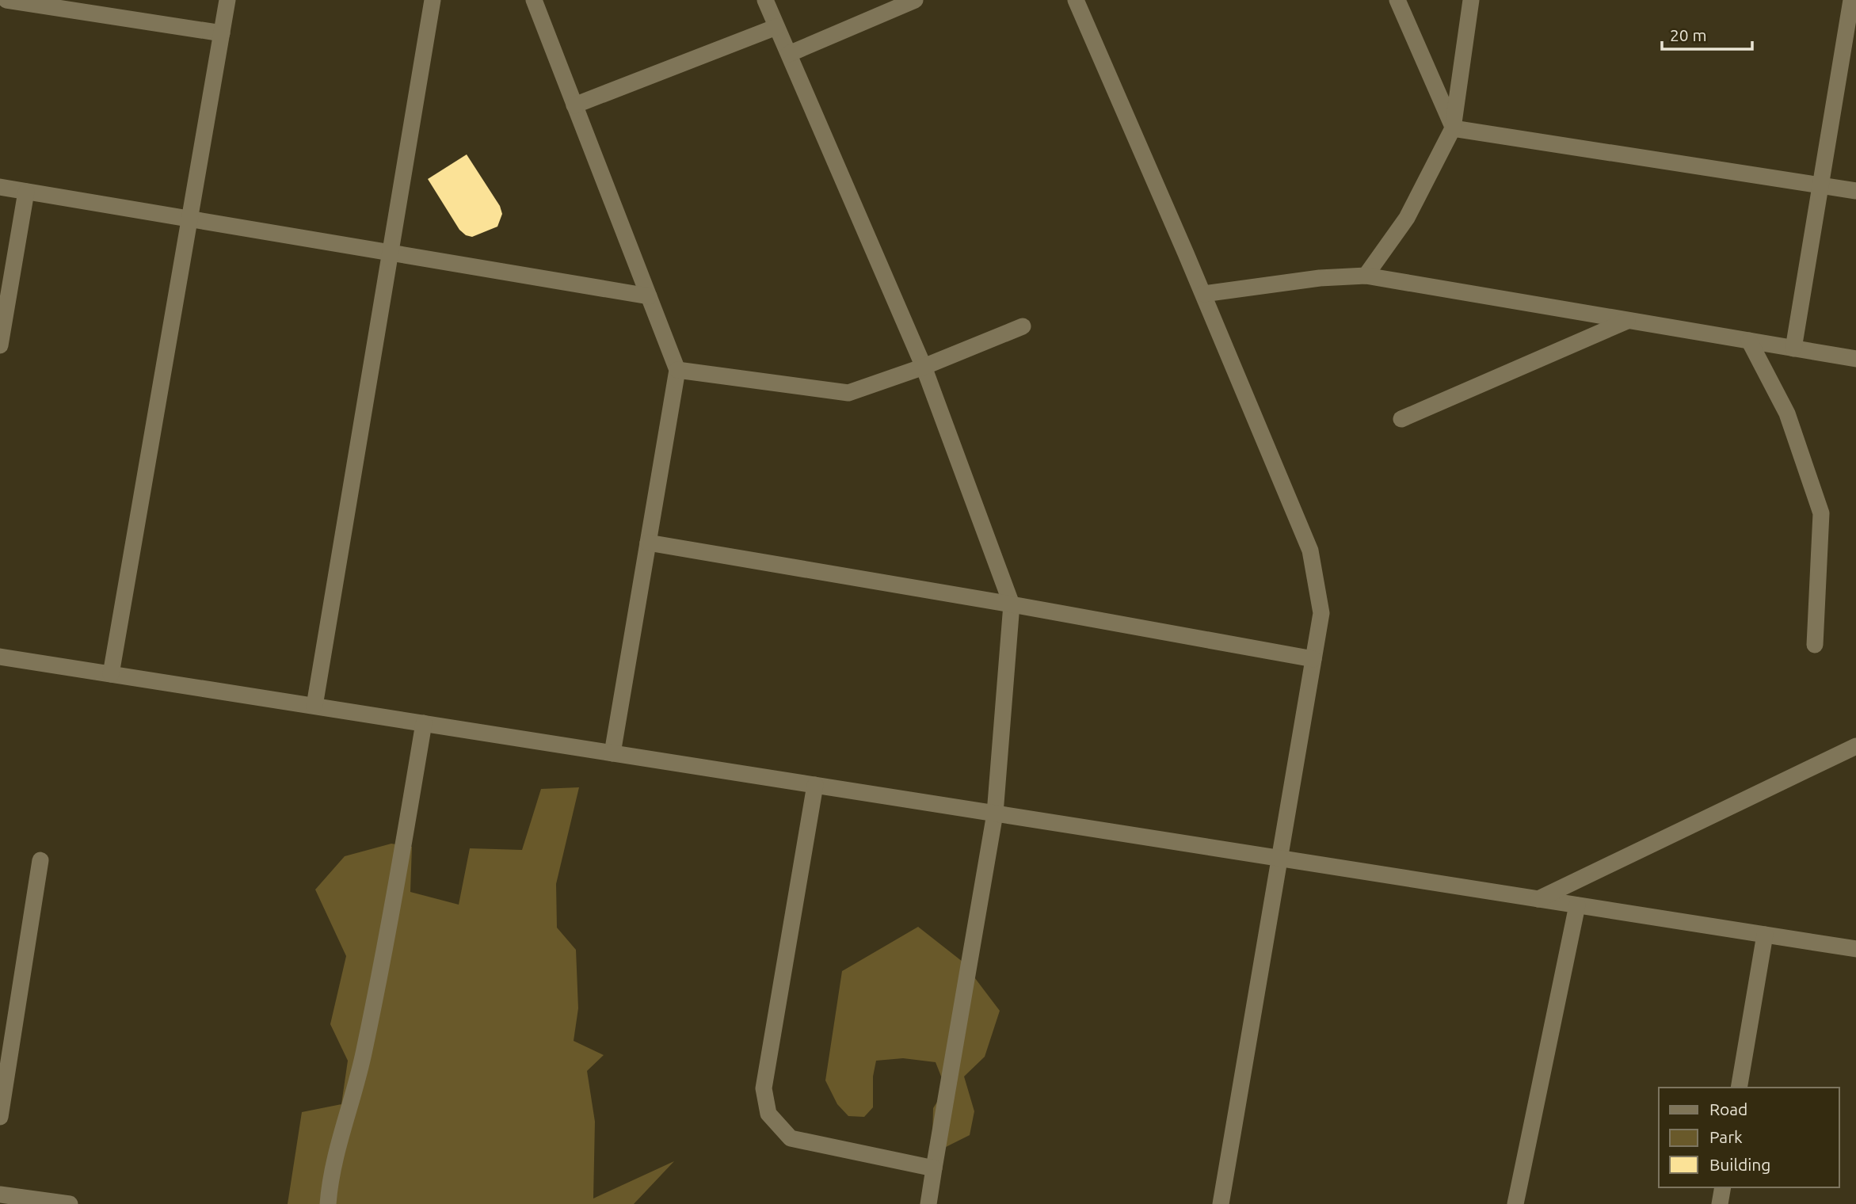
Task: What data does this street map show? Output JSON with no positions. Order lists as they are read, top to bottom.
{
  "legend": ["Road", "Park", "Building"],
  "scale_bar": "20 m"
}
